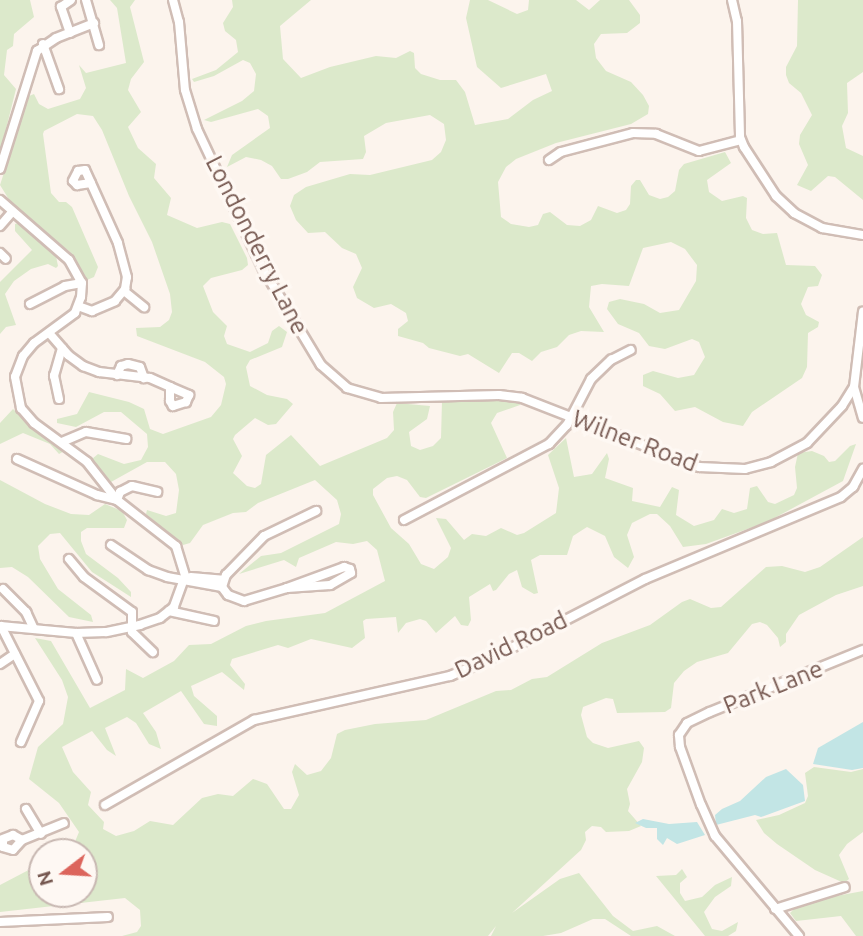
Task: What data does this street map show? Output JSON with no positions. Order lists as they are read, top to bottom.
{
  "streets": {
    "street": [
      "Londonderry Lane",
      "Wilner Road",
      "David Road",
      "Park Lane"
    ]
  },
  "crossings": [
    ["Londonderry Lane", "Wilner Road"]
  ],
  "north": "left"
}
